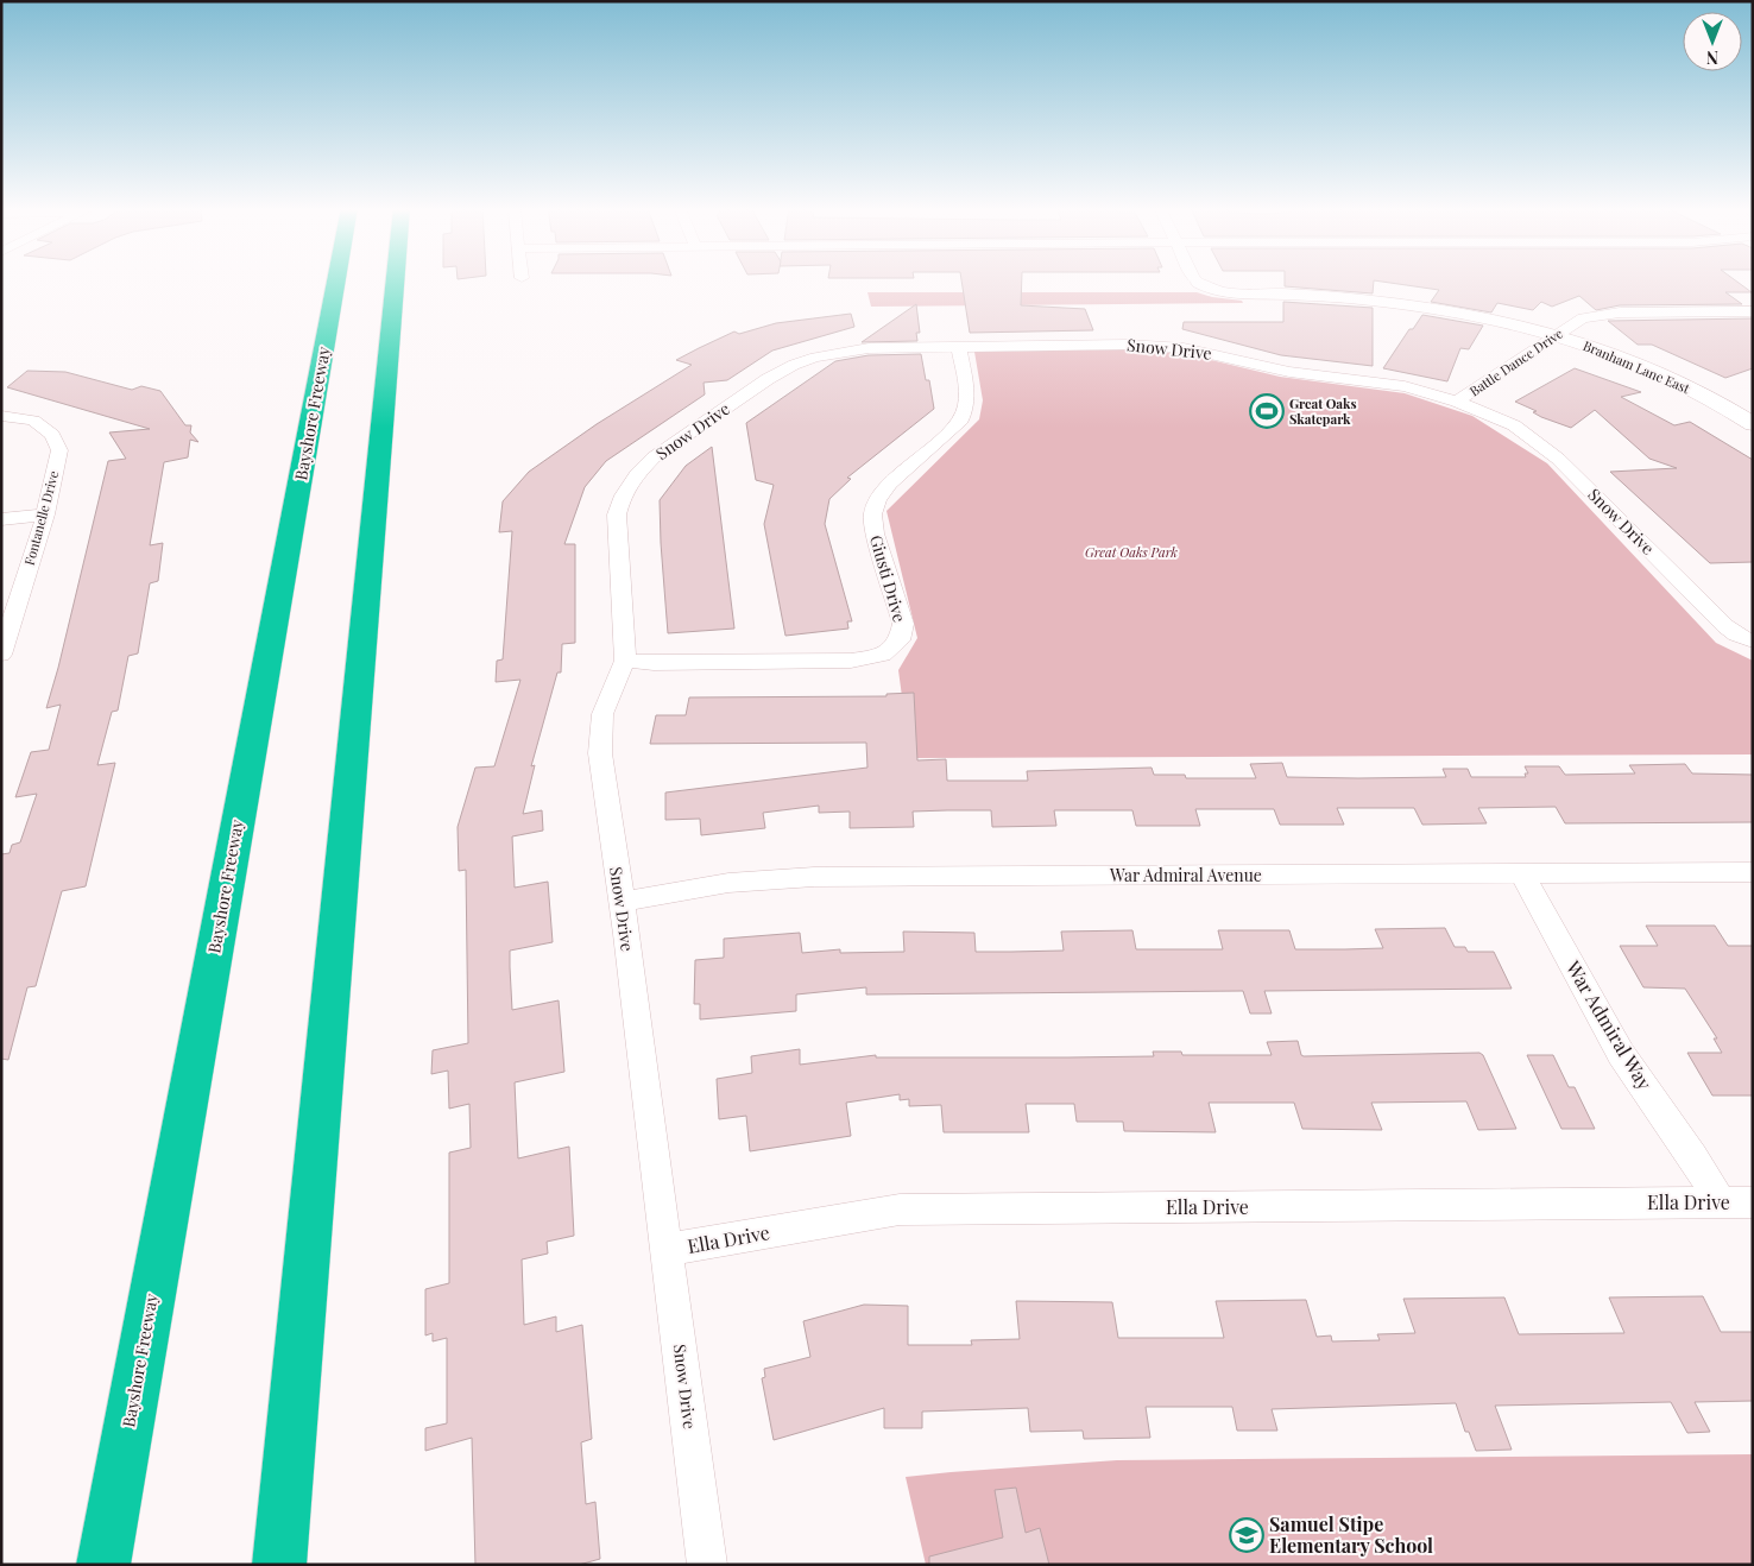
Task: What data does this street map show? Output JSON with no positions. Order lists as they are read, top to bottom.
{
  "streets": {
    "highway": ["Bayshore Freeway"],
    "street": [
      "Snow Drive",
      "Battle Dance Drive",
      "Branham Lane East",
      "Fontanelle Drive",
      "Giusti Drive",
      "War Admiral Avenue",
      "War Admiral Way",
      "Ella Drive"
    ]
  },
  "crossings": [
    ["Snow Drive", "Battle Dance Drive"],
    ["Snow Drive", "Giusti Drive"],
    ["Snow Drive", "War Admiral Avenue"],
    ["Snow Drive", "Ella Drive"],
    ["Battle Dance Drive", "Branham Lane East"],
    ["War Admiral Avenue", "War Admiral Way"],
    ["War Admiral Way", "Ella Drive"]
  ],
  "parks": ["Great Oaks Park"],
  "places": {
    "sports": ["Great Oaks Skatepark"],
    "school or university": ["Samuel Stipe Elementary School"]
  },
  "north": "bottom"
}
